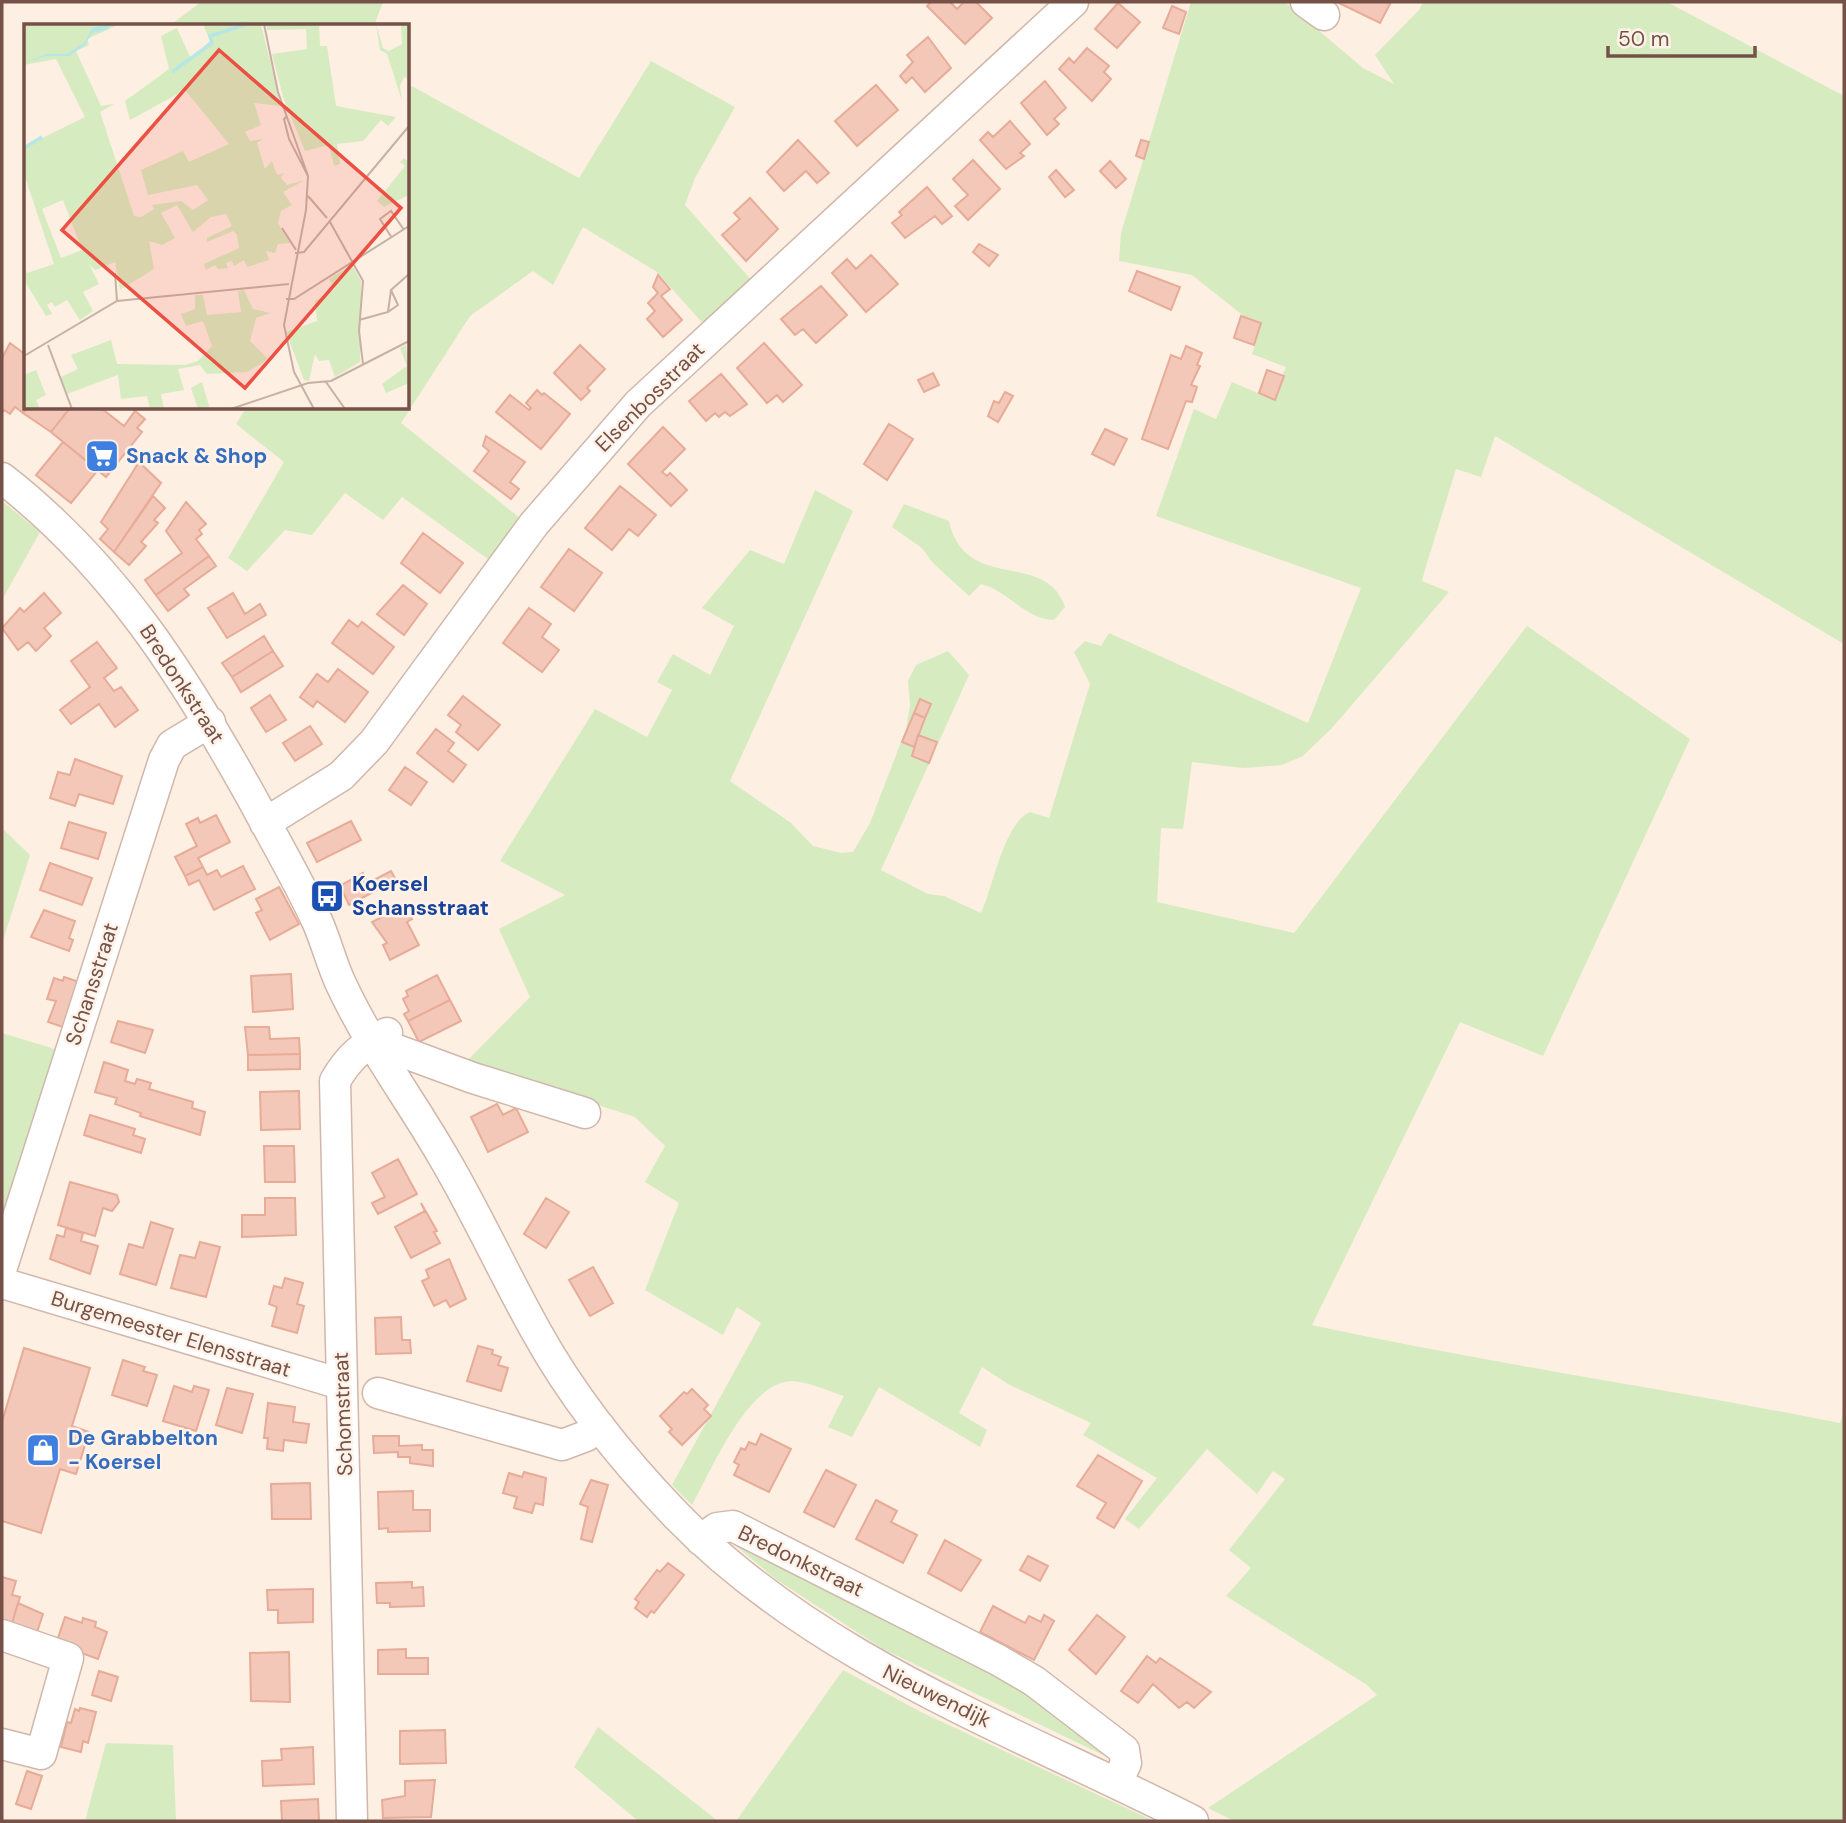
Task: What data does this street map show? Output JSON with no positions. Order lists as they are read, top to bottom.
{
  "streets": {
    "street": [
      "Elsenbosstraat",
      "Bredonkstraat",
      "Schansstraat",
      "Burgemeester Elensstraat",
      "Schomstraat",
      "Nieuwendijk"
    ]
  },
  "crossings": [
    ["Elsenbosstraat", "Bredonkstraat"],
    ["Bredonkstraat", "Schansstraat"],
    ["Bredonkstraat", "Schomstraat"],
    ["Bredonkstraat", "Nieuwendijk"],
    ["Burgemeester Elensstraat", "Schomstraat"]
  ],
  "places": {
    "supermarket": ["Snack & Shop"],
    "bus stop": ["Koersel Schansstraat"],
    "shop": ["De Grabbelton - Koersel"]
  },
  "scale_bar": "50 m"
}
